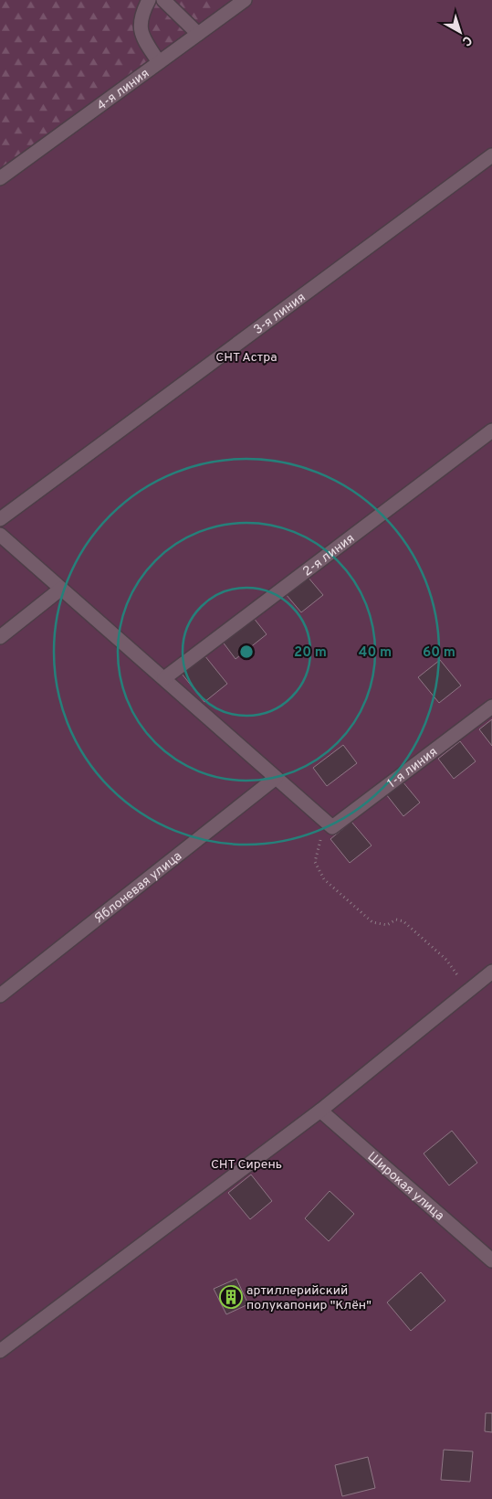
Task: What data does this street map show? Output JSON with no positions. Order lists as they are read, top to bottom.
{
  "streets": {
    "street": [
      "4-я линия",
      "3-я линия",
      "2-я линия",
      "1-я линия",
      "Яблоневая улица",
      "Широкая улица"
    ]
  },
  "parks": ["СНТ Астра", "СНТ Сирень"],
  "places": {
    "building": ["артиллерийский полукапонир \"Клён\""]
  },
  "north": "bottom right",
  "rings": ["20 m", "40 m", "60 m"]
}
